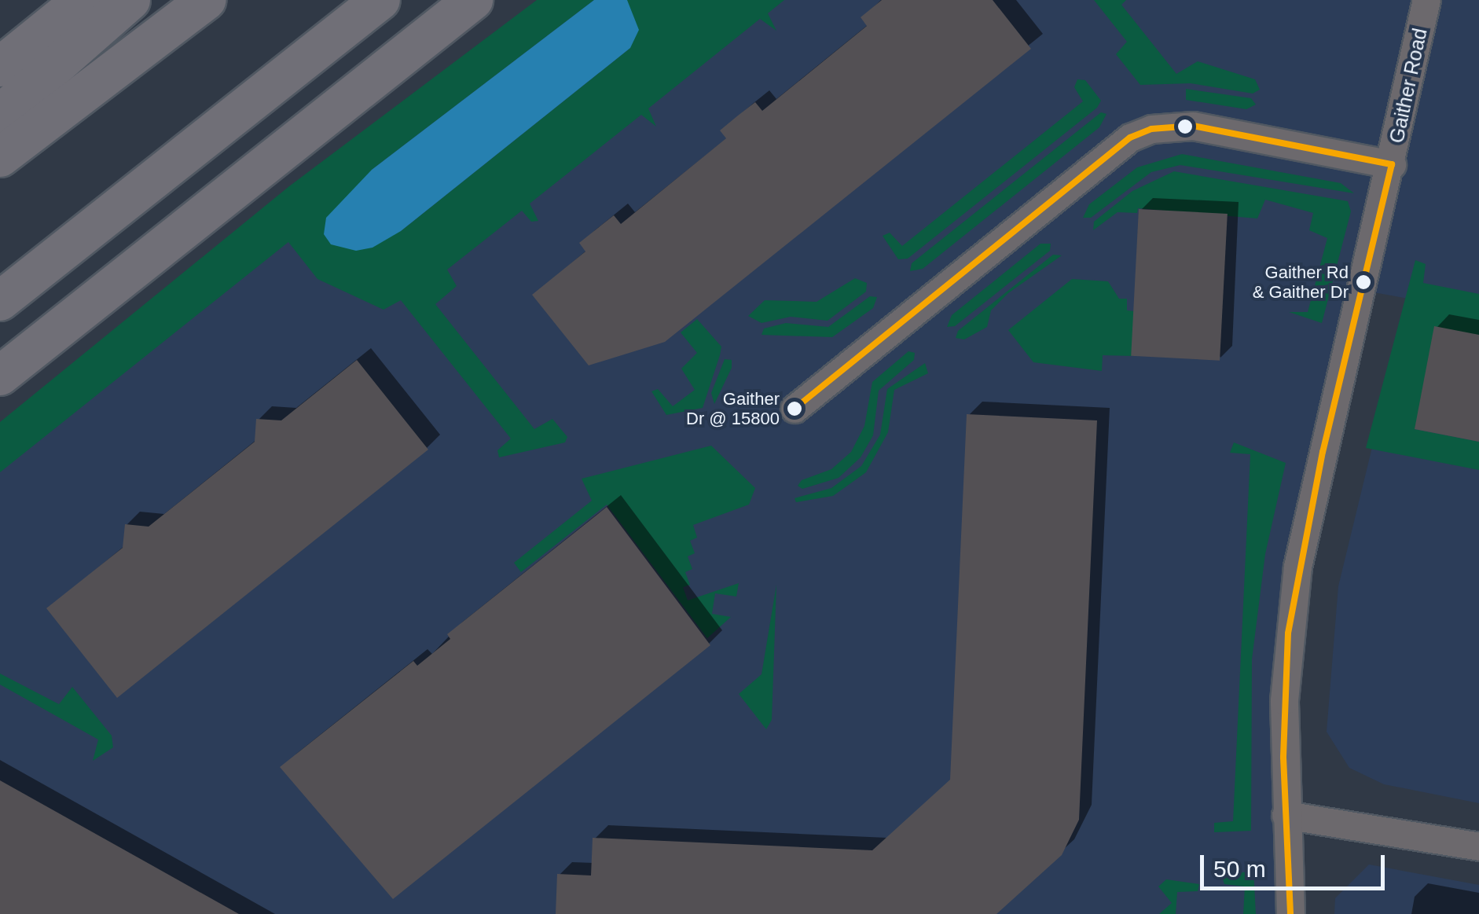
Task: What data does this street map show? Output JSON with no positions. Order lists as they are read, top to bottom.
{
  "streets": {
    "street": ["Gaither Road"]
  },
  "places": ["Gaither Rd & Gaither Dr", "Gaither Dr @ 15800"],
  "scale_bar": "50 m"
}
